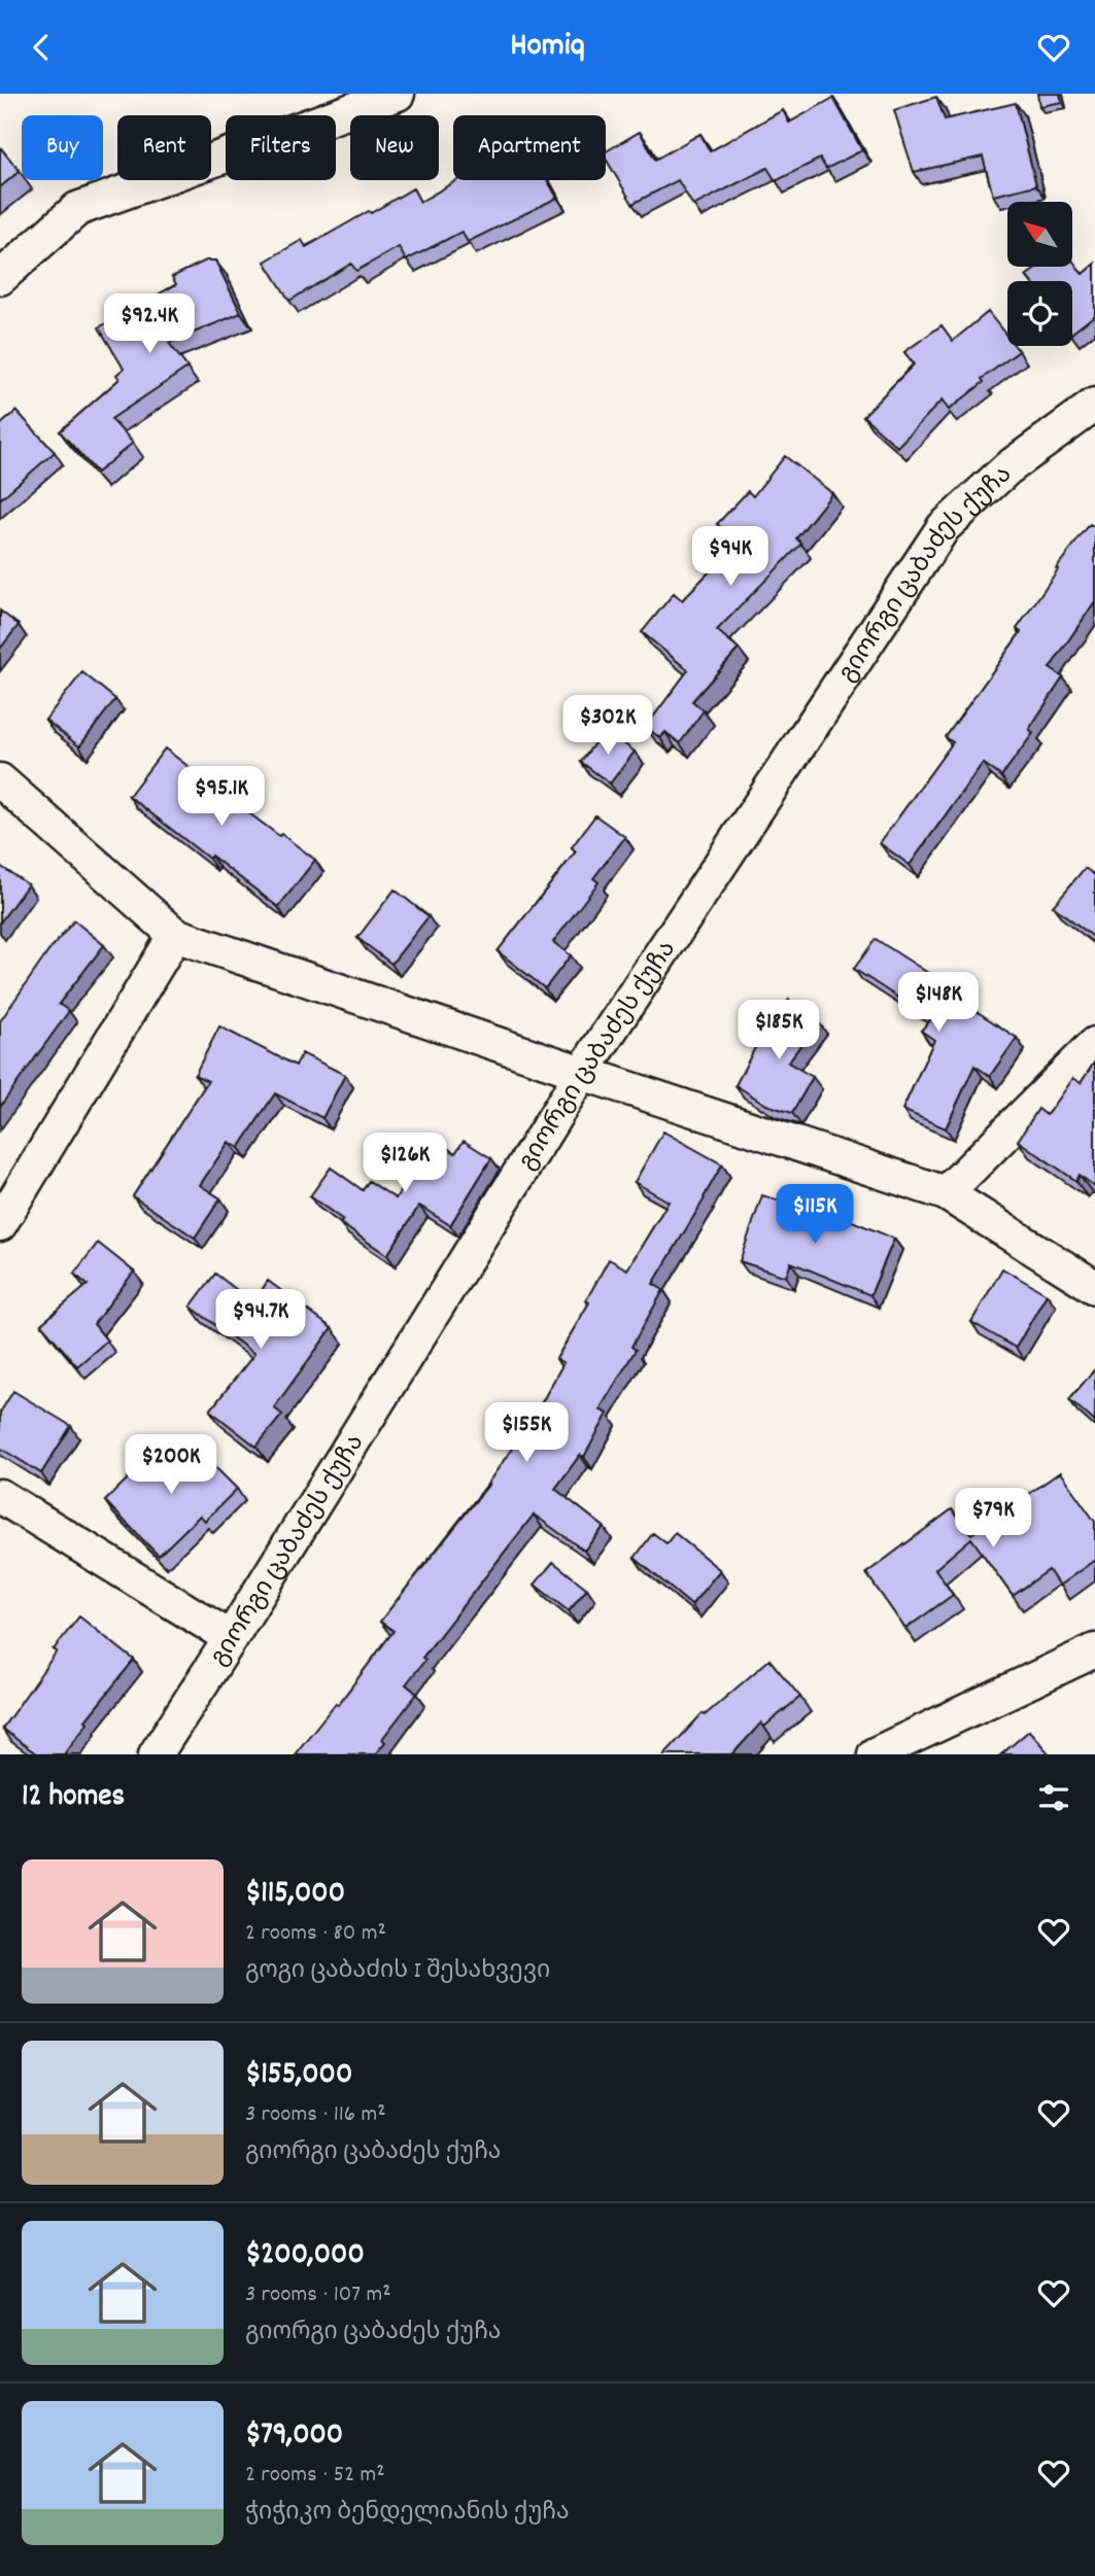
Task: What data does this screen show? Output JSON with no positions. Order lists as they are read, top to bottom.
{
  "streets": {
    "street": ["გიორგი ცაბაძეს ქუჩა"]
  },
  "north": "top left",
  "page": {
    "header": "Homiq",
    "chip": [
      "Buy",
      "Rent",
      "Filters",
      "New",
      "Apartment"
    ],
    "price": [
      "$92.4K",
      "$94K",
      "$302K",
      "$95.1K",
      "$148K",
      "$185K",
      "$126K",
      "$115K",
      "$94.7K",
      "$155K",
      "$200K",
      "$79K"
    ],
    "heading": "12 homes",
    "list": [
      {
        "name": "$115,000",
        "note": "2 rooms · 80 m² · გოგი ცაბაძის I შესახვევი"
      },
      {
        "name": "$155,000",
        "note": "3 rooms · 116 m² · გიორგი ცაბაძეს ქუჩა"
      },
      {
        "name": "$200,000",
        "note": "3 rooms · 107 m² · გიორგი ცაბაძეს ქუჩა"
      },
      {
        "name": "$79,000",
        "note": "2 rooms · 52 m² · ჭიჭიკო ბენდელიანის ქუჩა"
      }
    ]
  }
}
